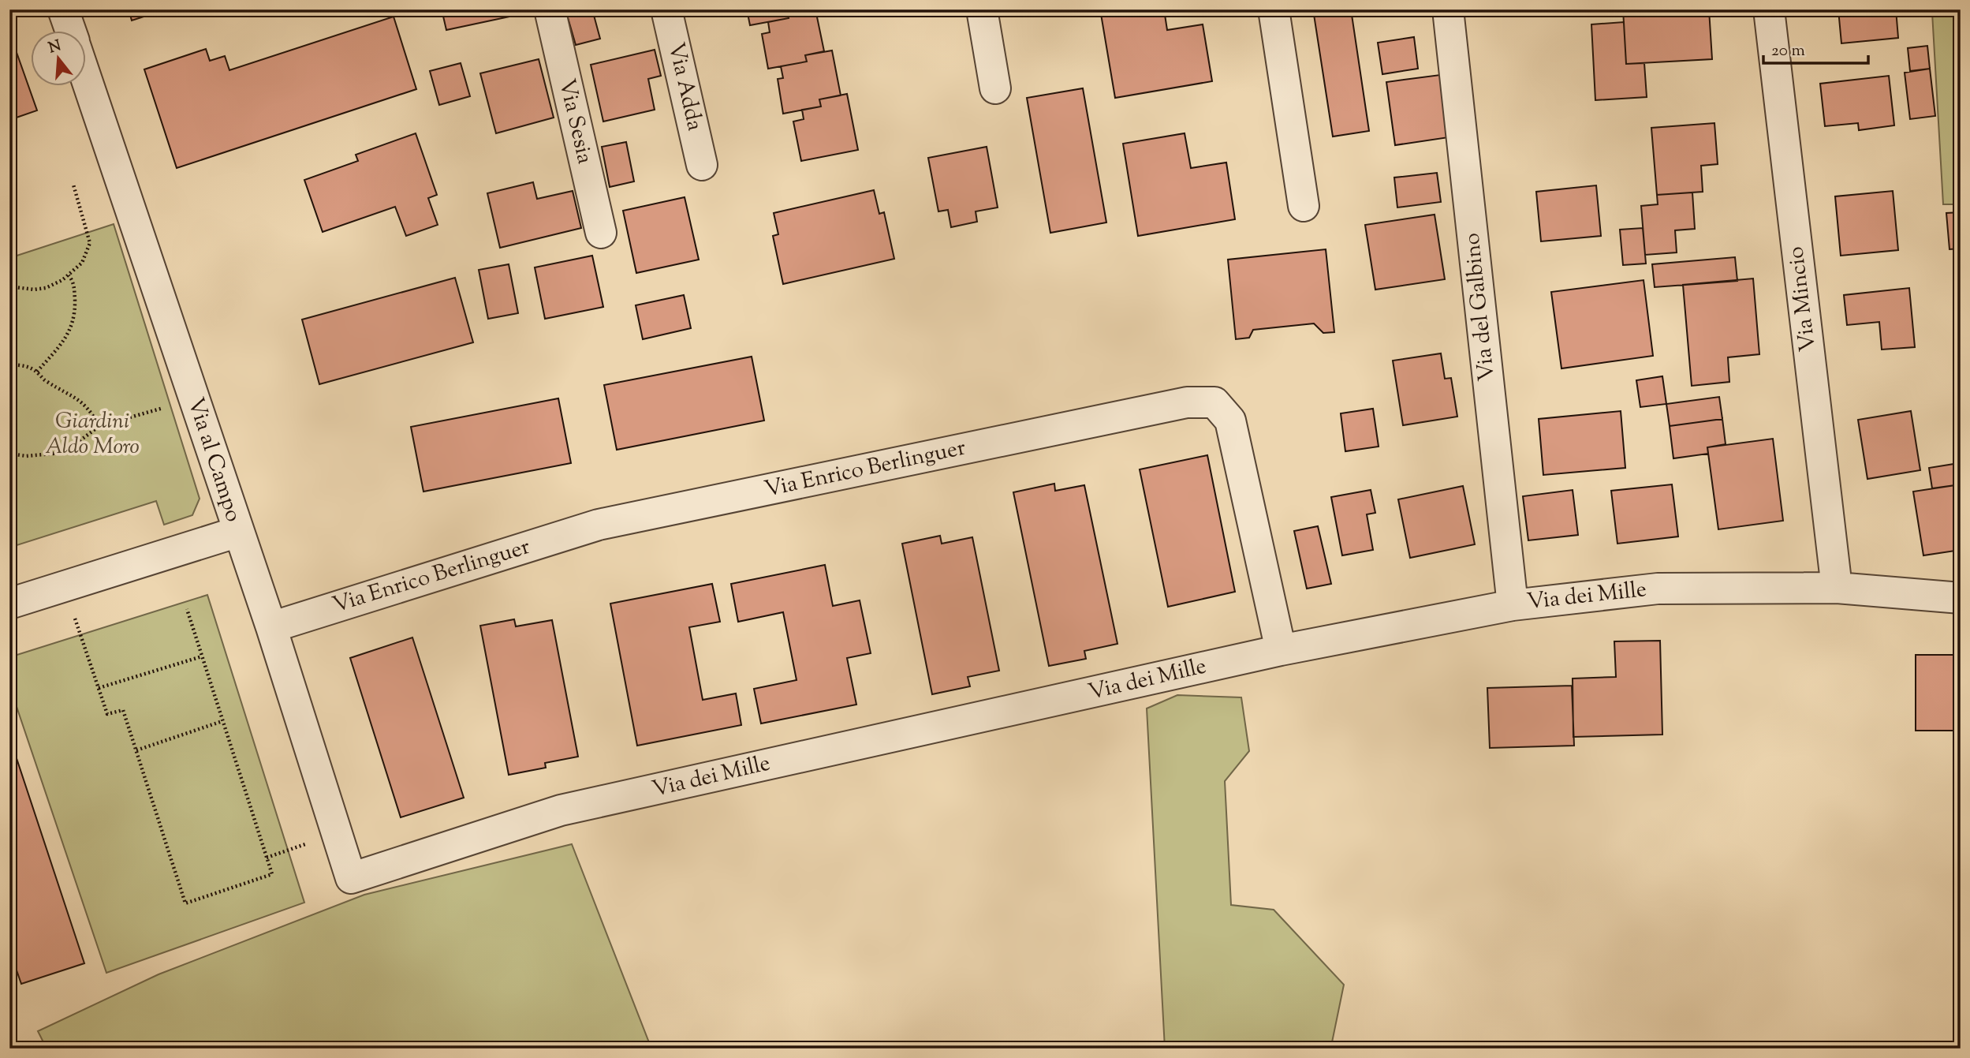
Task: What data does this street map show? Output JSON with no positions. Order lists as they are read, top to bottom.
{
  "streets": {
    "street": [
      "Via Adda",
      "Via Sesia",
      "Via Mincio",
      "Via del Galbino",
      "Via al Campo",
      "Via Enrico Berlinguer",
      "Via dei Mille"
    ]
  },
  "crossings": [
    ["Via Mincio", "Via dei Mille"],
    ["Via del Galbino", "Via dei Mille"],
    ["Via al Campo", "Via Enrico Berlinguer"],
    ["Via al Campo", "Via dei Mille"],
    ["Via Enrico Berlinguer", "Via dei Mille"]
  ],
  "parks": ["Giardini Aldo Moro"],
  "scale_bar": "20 m",
  "north": "top"
}
